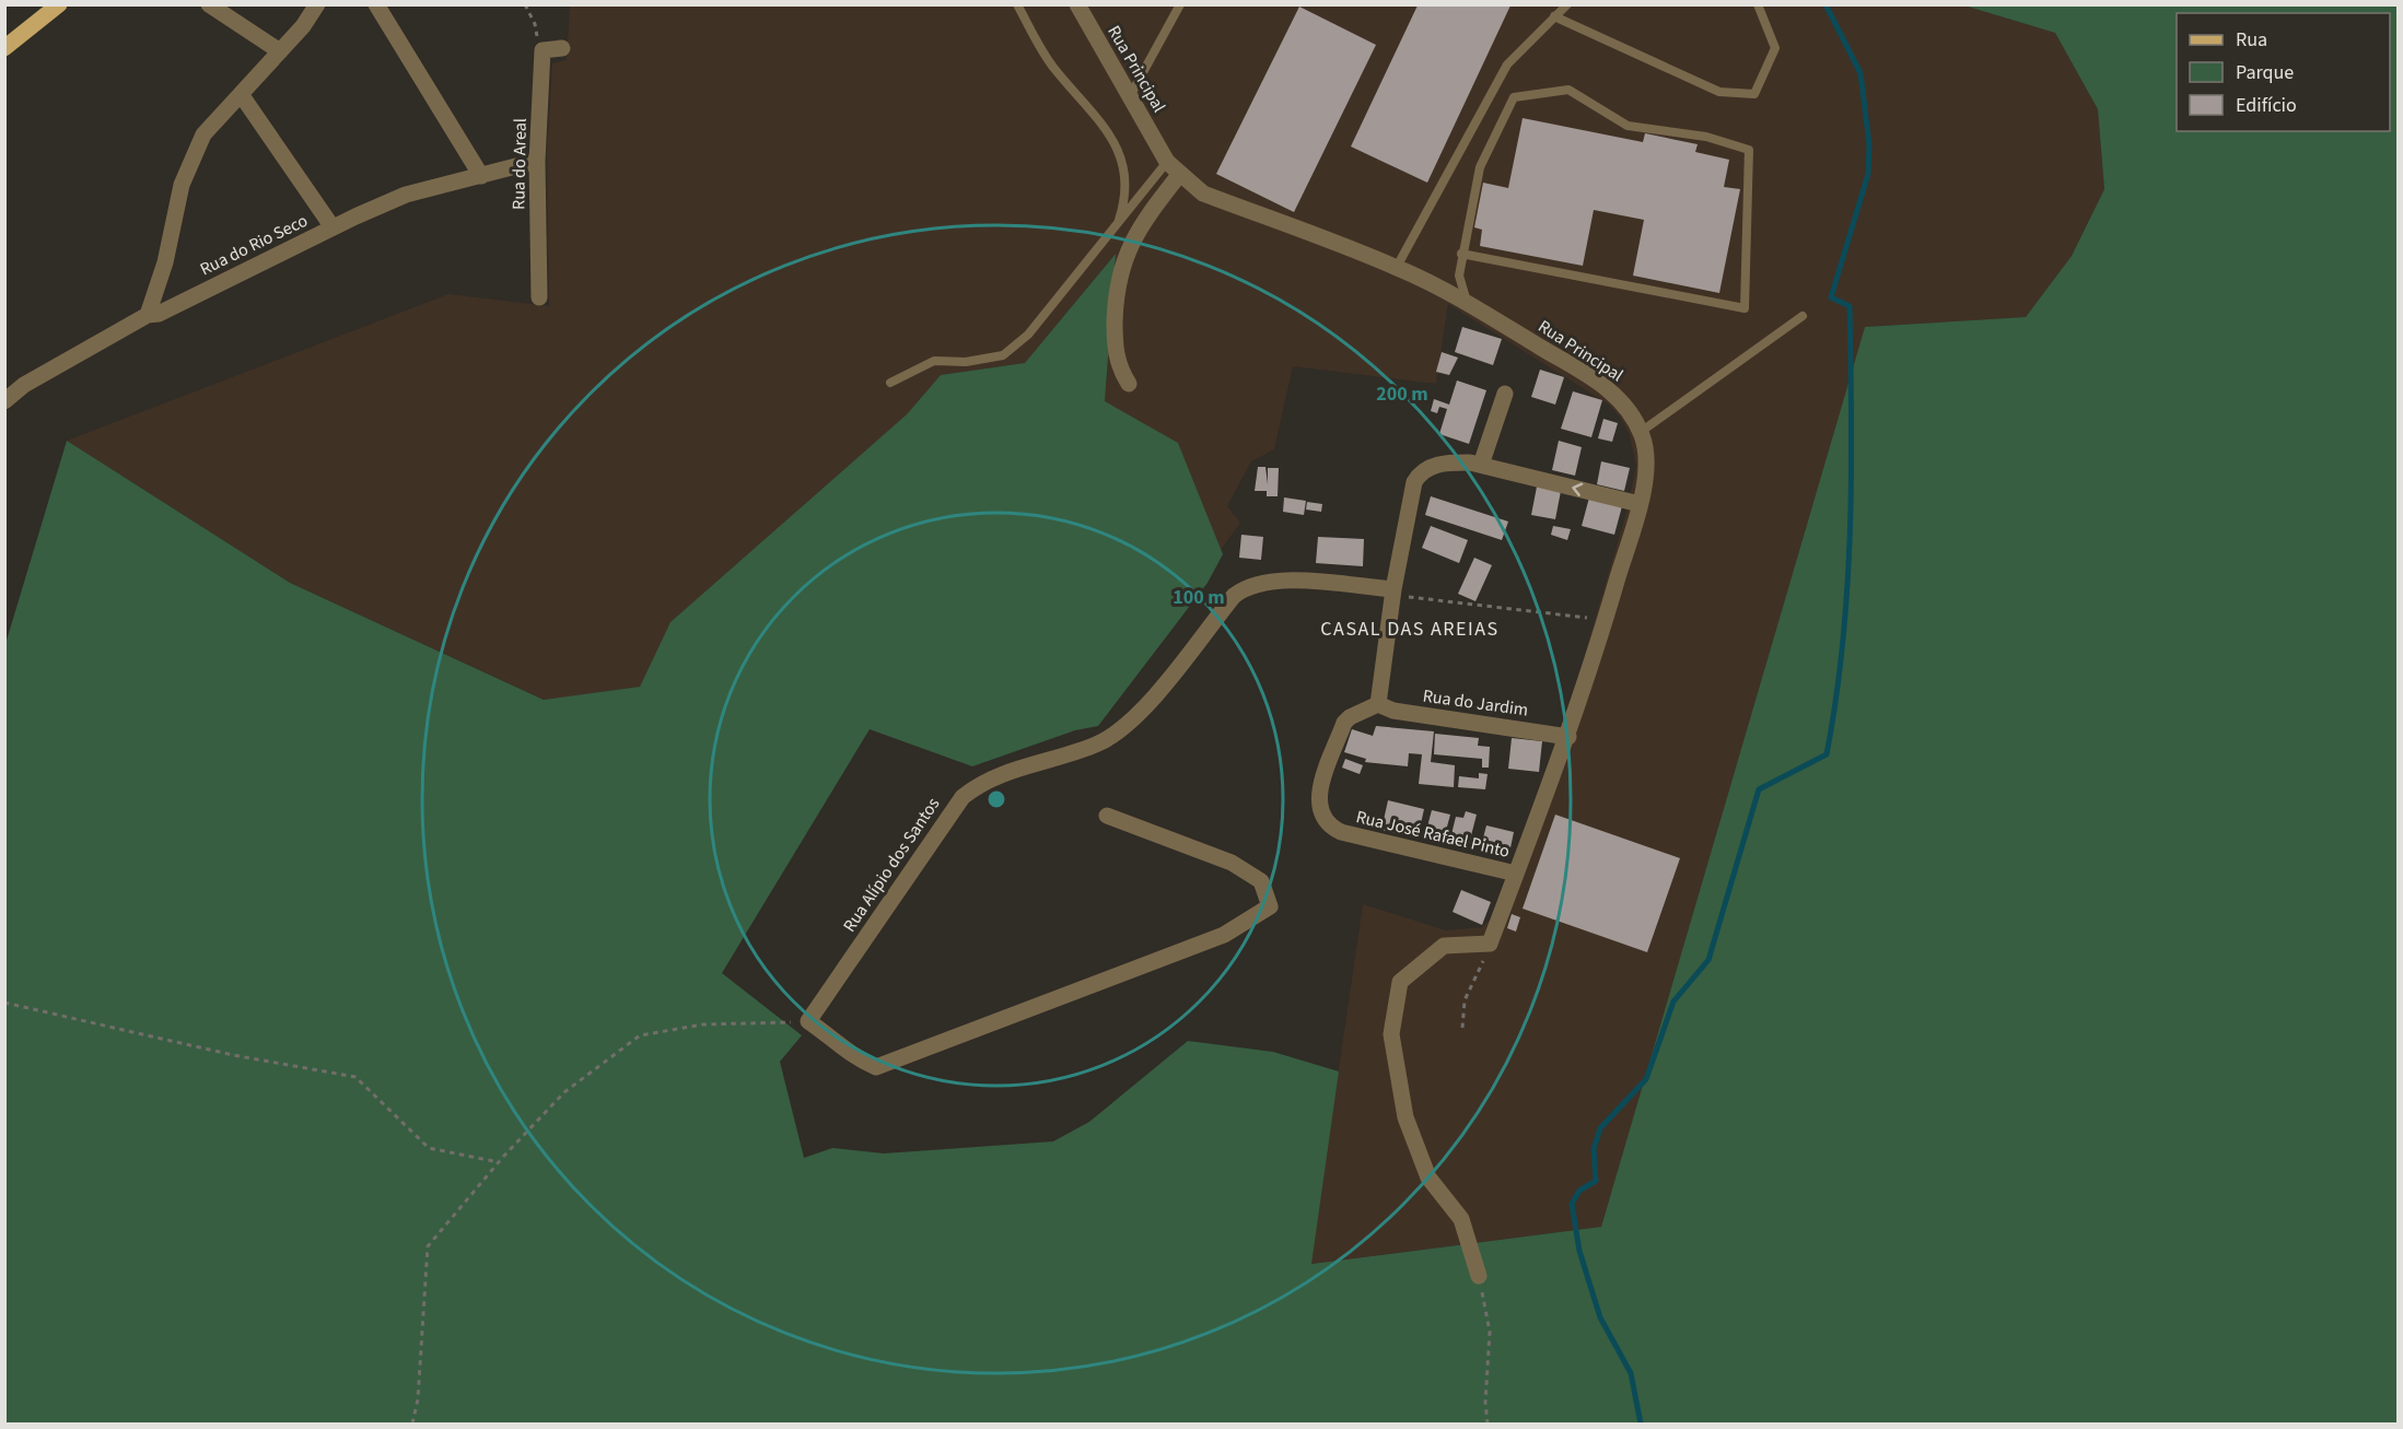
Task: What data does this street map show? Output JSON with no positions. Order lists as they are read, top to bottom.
{
  "streets": {
    "street": [
      "Rua Principal",
      "Rua do Areal",
      "Rua do Rio Seco",
      "Rua do Jardim",
      "Rua José Rafael Pinto",
      "Rua Alípio dos Santos"
    ]
  },
  "crossings": [
    ["Rua Principal", "Rua do Jardim"],
    ["Rua Principal", "Rua José Rafael Pinto"],
    ["Rua do Areal", "Rua do Rio Seco"],
    ["Rua do Jardim", "Rua José Rafael Pinto"]
  ],
  "districts": ["CASAL DAS AREIAS"],
  "legend": ["Rua", "Parque", "Edifício"],
  "rings": ["200 m", "100 m"]
}
